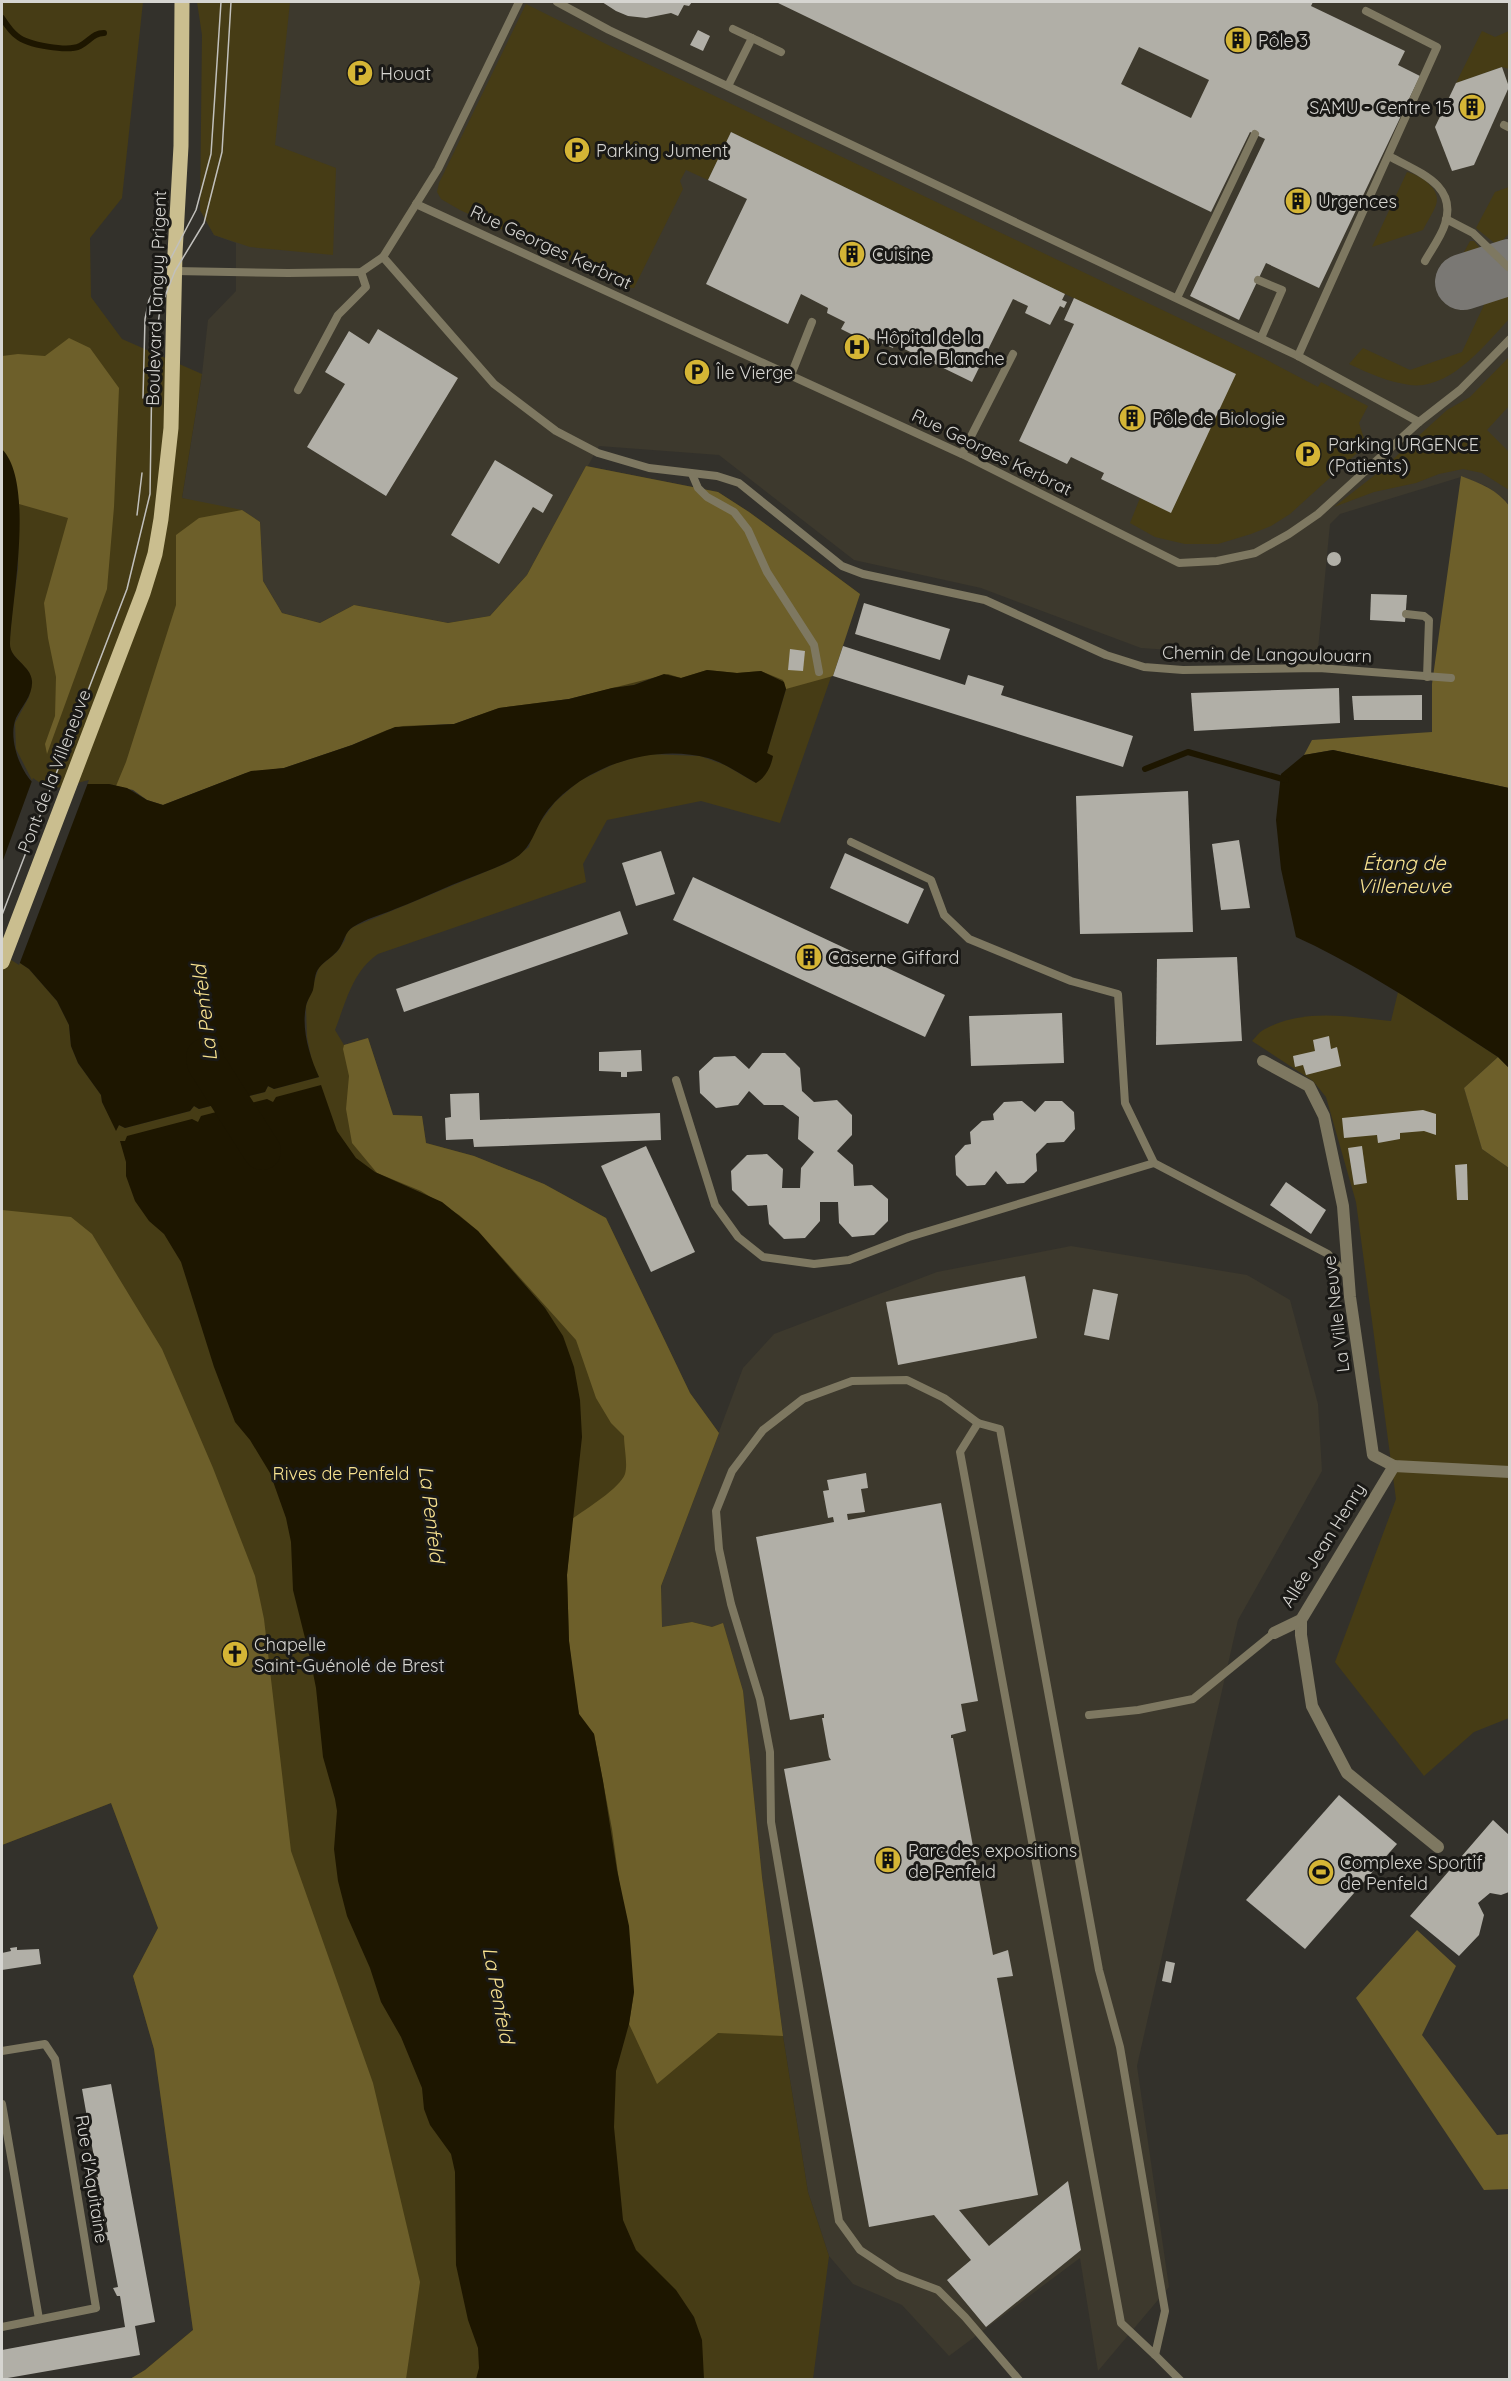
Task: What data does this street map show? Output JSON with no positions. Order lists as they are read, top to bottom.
{
  "streets": {
    "main road": ["Boulevard Tanguy Prigent", "Pont de la Villeneuve"],
    "street": ["La Ville Neuve", "Allée Jean Henry"],
    "lane": ["Rue Georges Kerbrat", "Chemin de Langoulouarn", "Rue d'Aquitaine"]
  },
  "crossings": [
    ["Boulevard Tanguy Prigent", "Pont de la Villeneuve"],
    ["La Ville Neuve", "Allée Jean Henry"]
  ],
  "water": ["Étang de Villeneuve", "La Penfeld"],
  "parks": ["Rives de Penfeld"],
  "places": {
    "building": [
      "Pôle 3",
      "SAMU - Centre 15",
      "Urgences",
      "Cuisine",
      "Pôle de Biologie",
      "Caserne Giffard",
      "Parc des expositions de Penfeld"
    ],
    "parking": [
      "Houat",
      "Parking Jument",
      "Île Vierge",
      "Parking URGENCE (Patients)"
    ],
    "hospital": ["Hôpital de la Cavale Blanche"],
    "church": ["Chapelle Saint-Guénolé de Brest"],
    "sports": ["Complexe Sportif de Penfeld"]
  }
}
